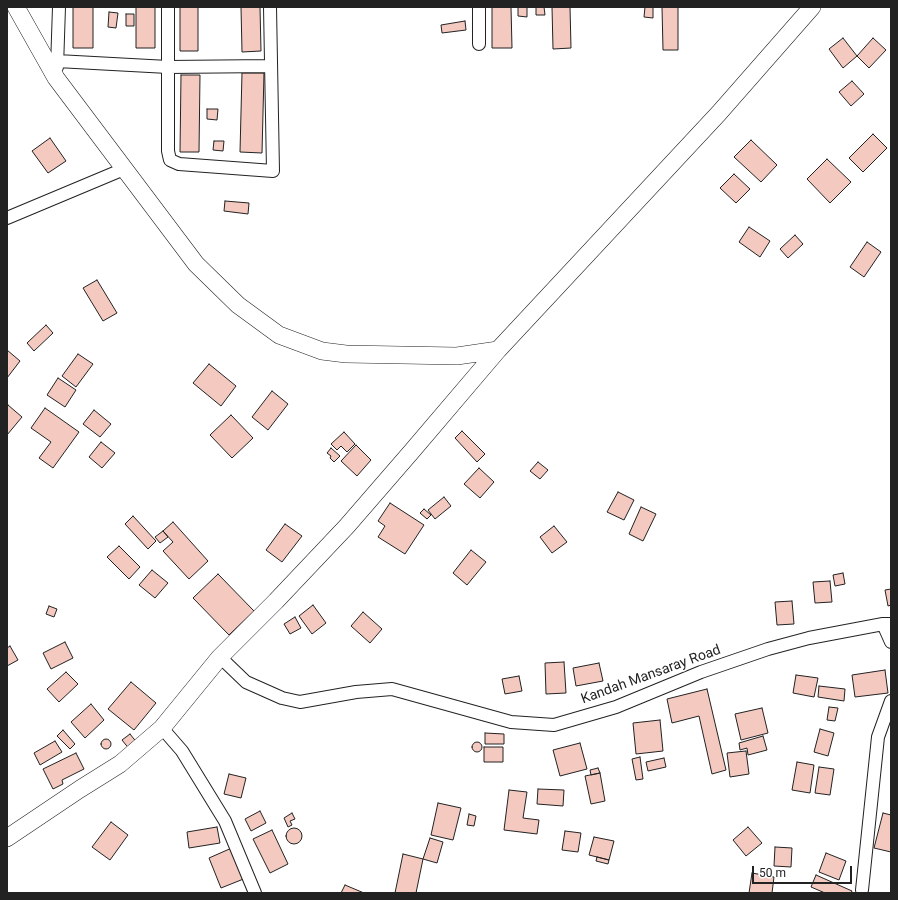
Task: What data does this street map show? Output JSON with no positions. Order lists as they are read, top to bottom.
{
  "streets": {
    "street": ["Kandah Mansaray Road"]
  },
  "scale_bar": "50 m"
}
